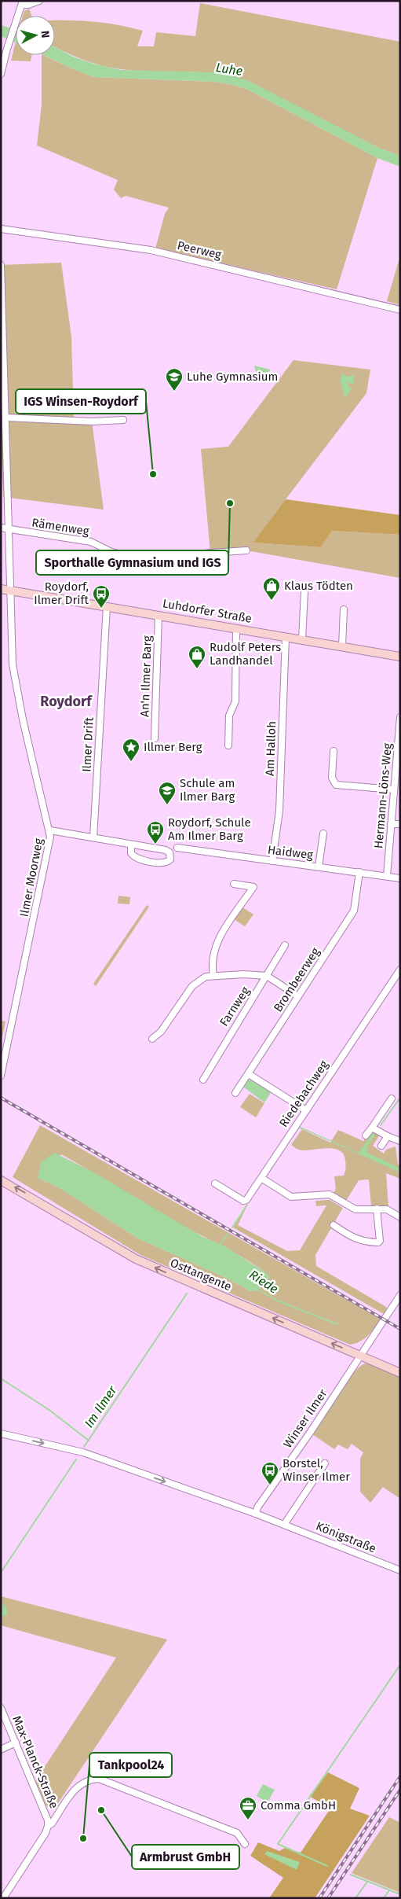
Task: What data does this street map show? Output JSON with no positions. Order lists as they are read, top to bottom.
{
  "streets": {
    "main road": ["Luhdorfer Straße", "Osttangente"],
    "street": [
      "Peerweg",
      "Rämenweg",
      "An'n Ilmer Barg",
      "Ilmer Drift",
      "Am Halloh",
      "Hermann-Löns-Weg",
      "Haidweg",
      "Ilmer Moorweg",
      "Brombeerweg",
      "Farnweg",
      "Riedebachweg",
      "Winser Ilmer",
      "Königstraße",
      "Max-Planck-Straße"
    ]
  },
  "crossings": [
    ["Rämenweg", "Ilmer Moorweg"],
    ["Luhdorfer Straße", "An'n Ilmer Barg"],
    ["Luhdorfer Straße", "Ilmer Drift"],
    ["Luhdorfer Straße", "Am Halloh"],
    ["Luhdorfer Straße", "Ilmer Moorweg"],
    ["Am Halloh", "Haidweg"],
    ["Hermann-Löns-Weg", "Haidweg"],
    ["Haidweg", "Brombeerweg"],
    ["Osttangente", "Winser Ilmer"],
    ["Winser Ilmer", "Königstraße"]
  ],
  "one_way": ["Osttangente", "Königstraße"],
  "districts": ["Roydorf"],
  "water": ["Luhe", "Riede", "Im Ilmer"],
  "places": {
    "school or university": ["Luhe Gymnasium", "Schule am Ilmer Barg"],
    "other": [
      "IGS Winsen-Roydorf",
      "Sporthalle Gymnasium und IGS",
      "Armbrust GmbH",
      "Tankpool24"
    ],
    "shop": ["Klaus Tödten", "Rudolf Peters Landhandel"],
    "bus stop": ["Roydorf, Ilmer Drift", "Roydorf, Schule Am Ilmer Barg", "Borstel, Winser Ilmer"],
    "place": ["Illmer Berg"],
    "office": ["Comma GmbH"]
  },
  "north": "right"
}
